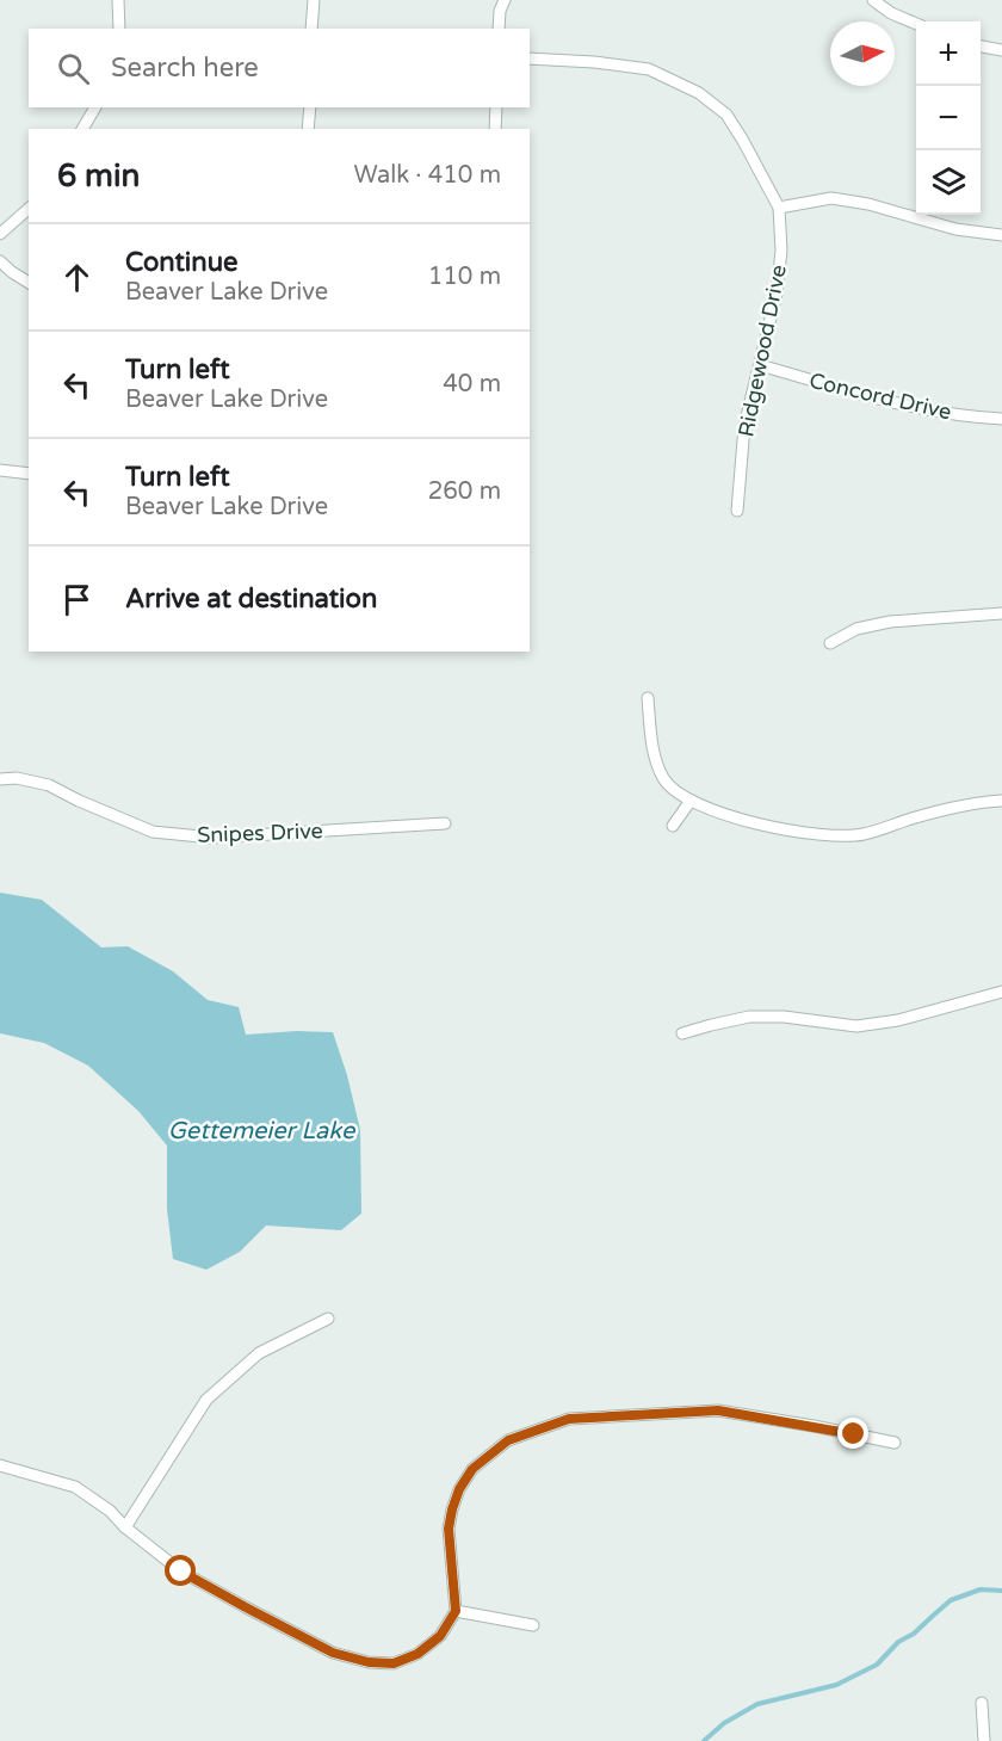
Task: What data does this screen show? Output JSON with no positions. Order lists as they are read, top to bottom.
{
  "streets": {
    "street": ["Ridgewood Drive", "Concord Drive", "Snipes Drive"]
  },
  "crossings": [
    ["Ridgewood Drive", "Concord Drive"]
  ],
  "water": ["Gettemeier Lake"],
  "north": "right",
  "page": {
    "map_buttons": ["+", "−"],
    "search": "Search here",
    "heading": ["6 min", "Walk · 410 m"],
    "list": [
      ["Continue", "Beaver Lake Drive", "110 m"],
      ["Turn left", "Beaver Lake Drive", "40 m"],
      ["Turn left", "Beaver Lake Drive", "260 m"],
      "Arrive at destination"
    ]
  }
}
